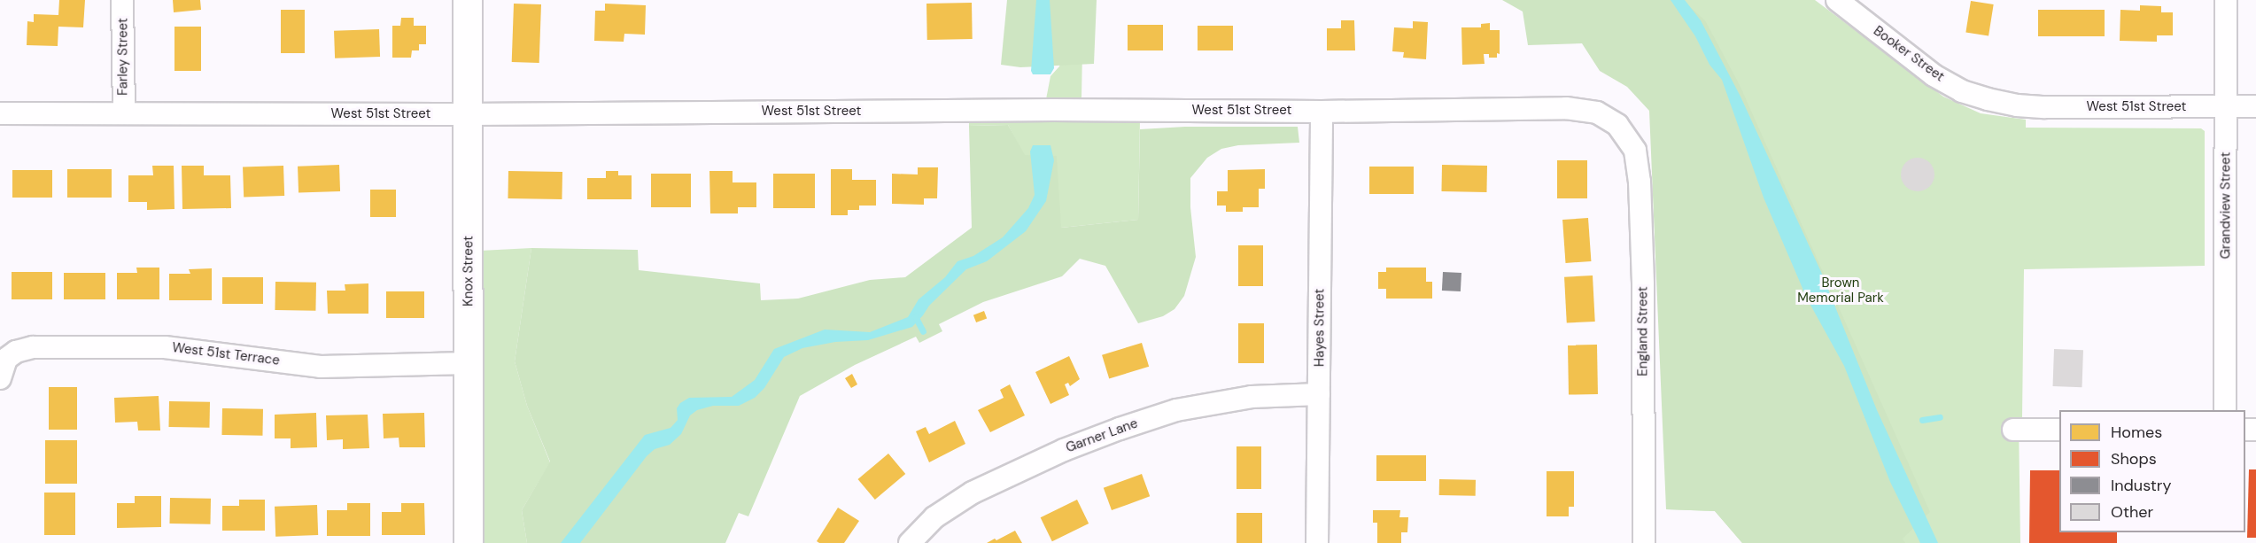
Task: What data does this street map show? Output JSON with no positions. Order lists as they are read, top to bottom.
{
  "streets": {
    "street": [
      "Booker Street",
      "Farley Street",
      "West 51st Street",
      "Grandview Street",
      "Knox Street",
      "Hayes Street",
      "England Street",
      "West 51st Terrace",
      "Garner Lane"
    ]
  },
  "crossings": [
    ["Booker Street", "West 51st Street"],
    ["Farley Street", "West 51st Street"],
    ["West 51st Street", "Grandview Street"],
    ["West 51st Street", "Knox Street"],
    ["West 51st Street", "Hayes Street"],
    ["West 51st Street", "England Street"],
    ["Knox Street", "West 51st Terrace"],
    ["Hayes Street", "Garner Lane"]
  ],
  "parks": ["Brown Memorial Park"],
  "legend": [
    "Homes",
    "Shops",
    "Industry",
    "Other"
  ]
}
